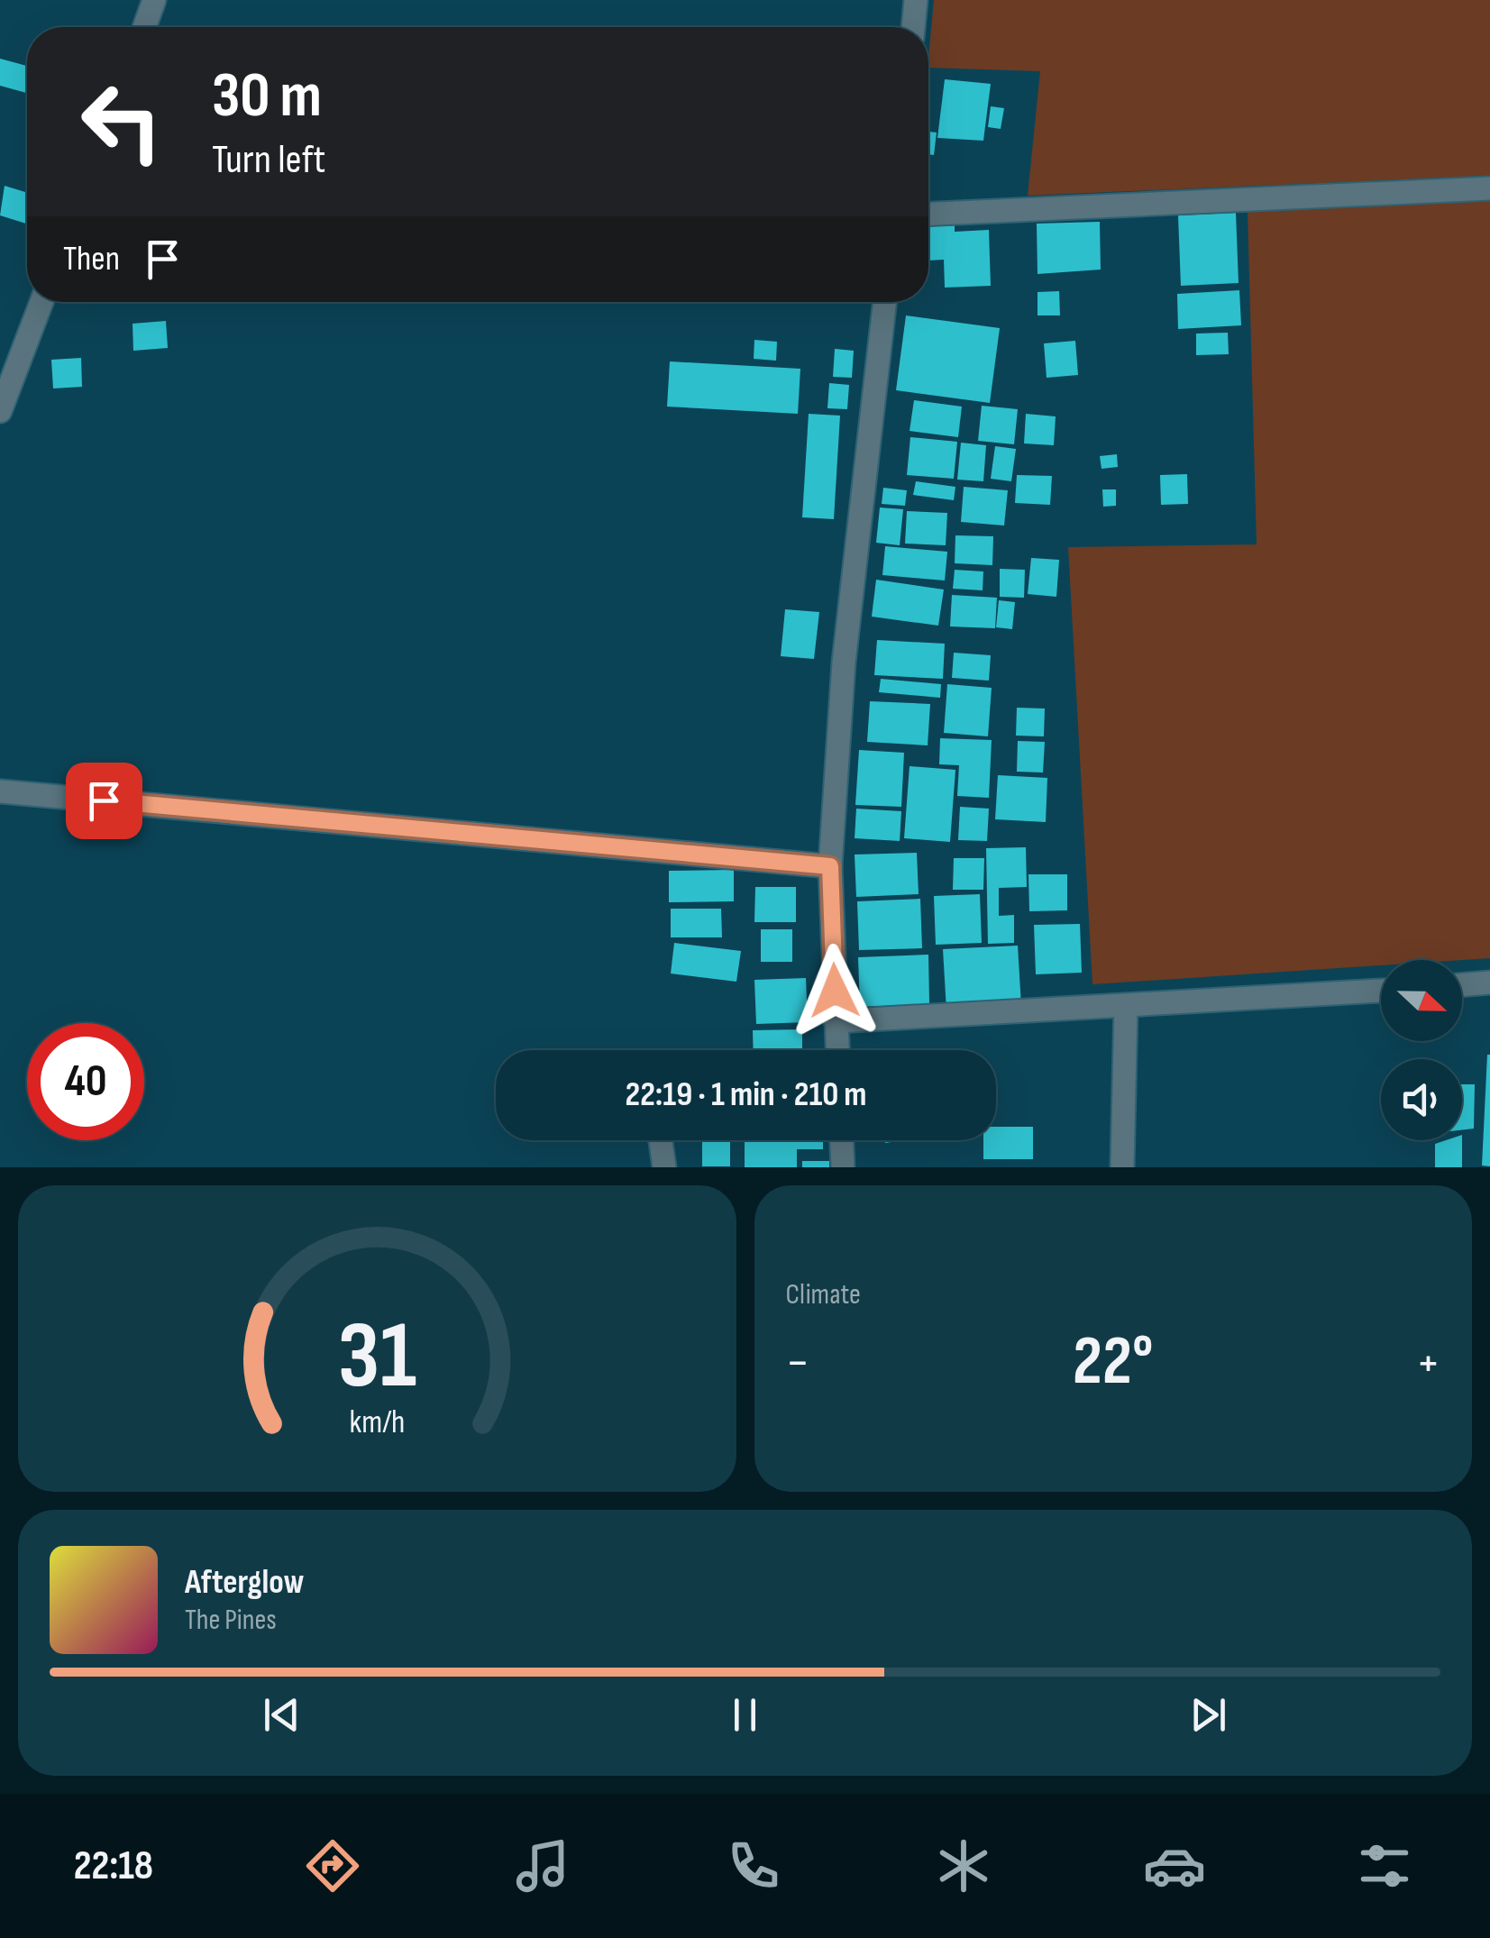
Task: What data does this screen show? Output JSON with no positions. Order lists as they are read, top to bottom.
{
  "north": "right",
  "page": {
    "turn": ["30 m", "Turn left"],
    "then": "Then",
    "limit": "40",
    "trip": "22:19 · 1 min · 210 m",
    "tile": "Climate",
    "heat": ["−", "22°", "+"],
    "song": ["Afterglow", "The Pines"],
    "tabs": "22:18",
    "gauge": ["31", "km/h"]
  }
}
